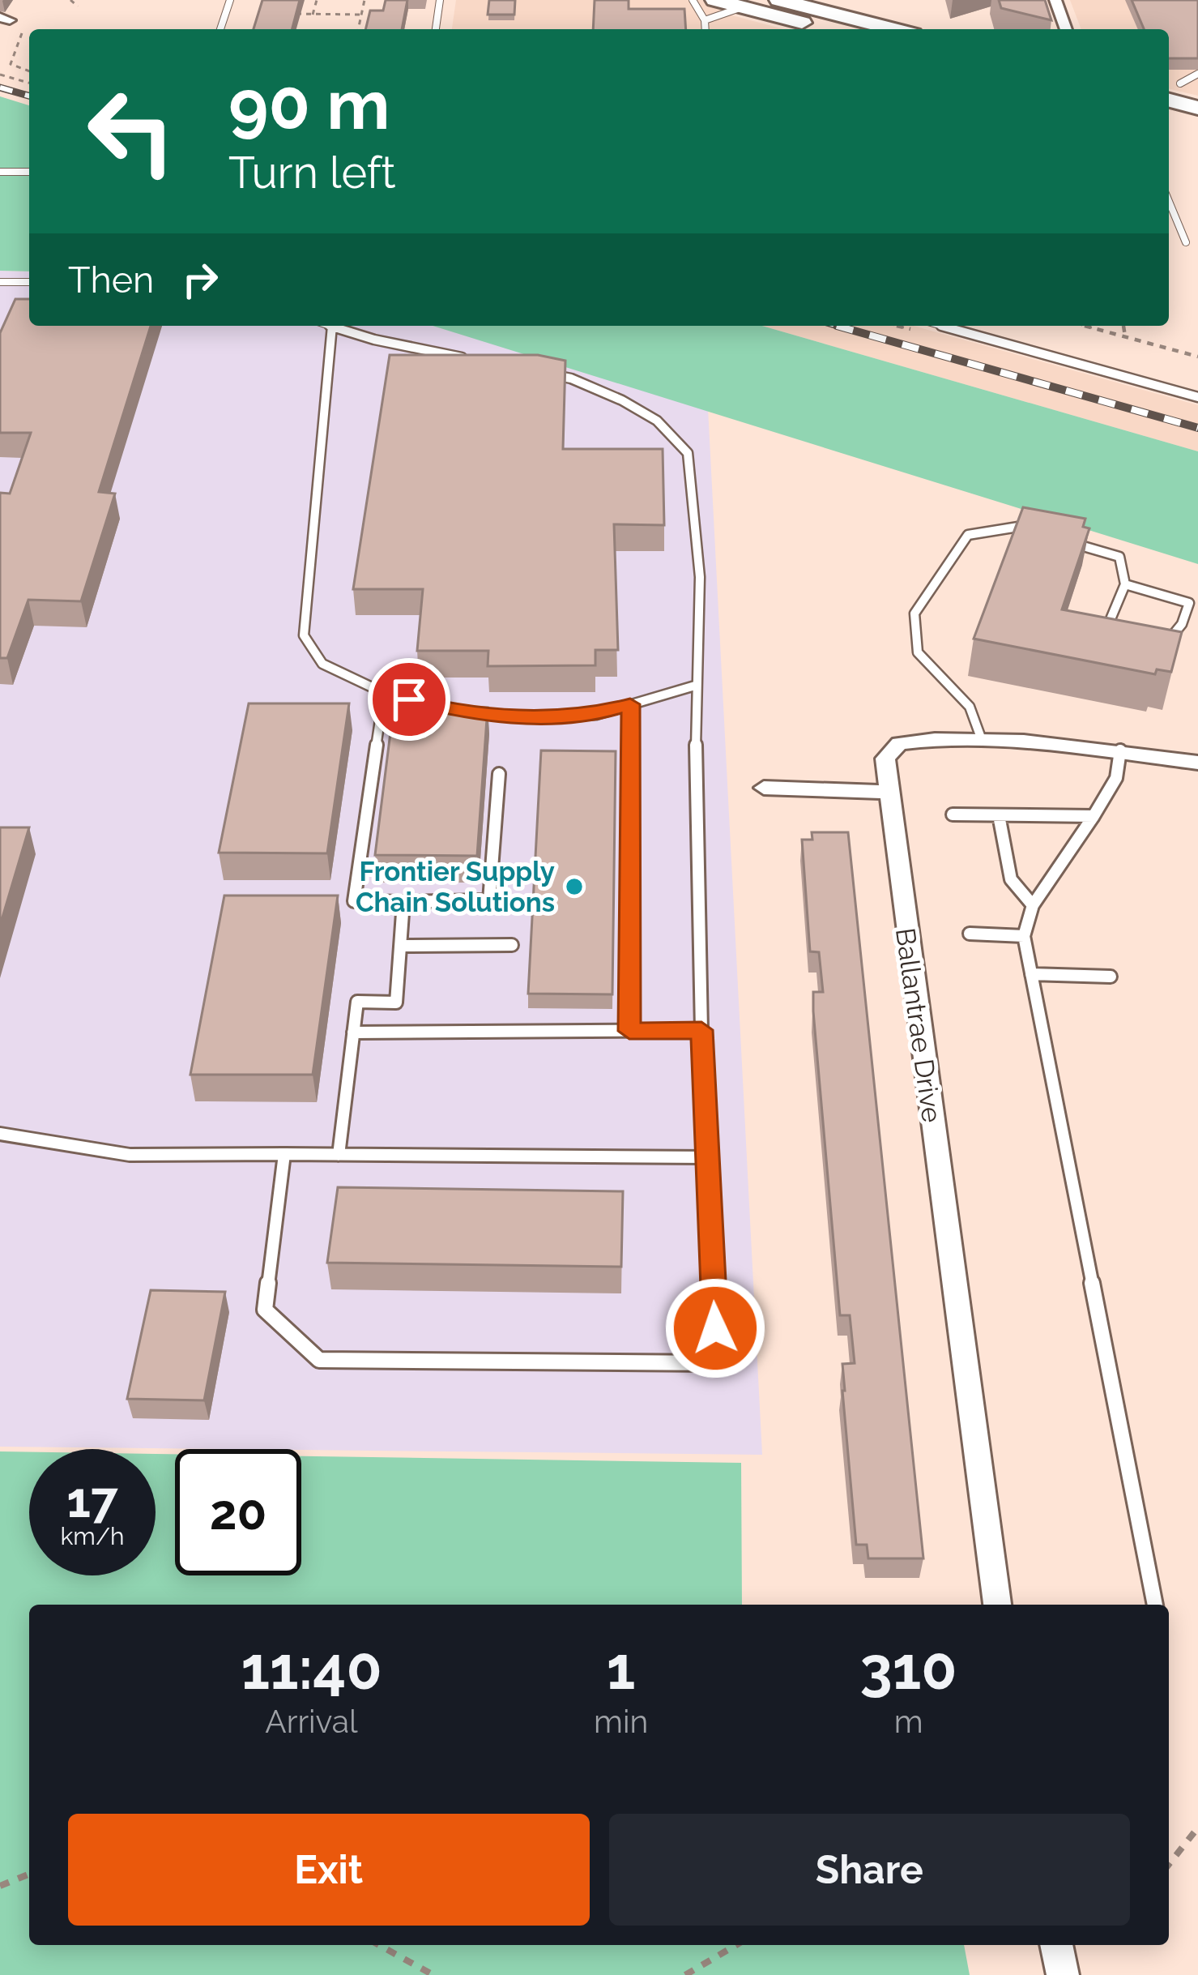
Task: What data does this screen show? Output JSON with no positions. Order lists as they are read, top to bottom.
{
  "streets": {
    "street": ["Ballantrae Drive"]
  },
  "places": ["Frontier Supply Chain Solutions"],
  "page": {
    "turn": ["90 m", "Turn left"],
    "then": "Then",
    "speed": "17 km/h",
    "limit": "20",
    "eta": [
      "11:40",
      "Arrival",
      "1",
      "min",
      "310",
      "m"
    ],
    "buttons": ["Exit", "Share"]
  }
}
